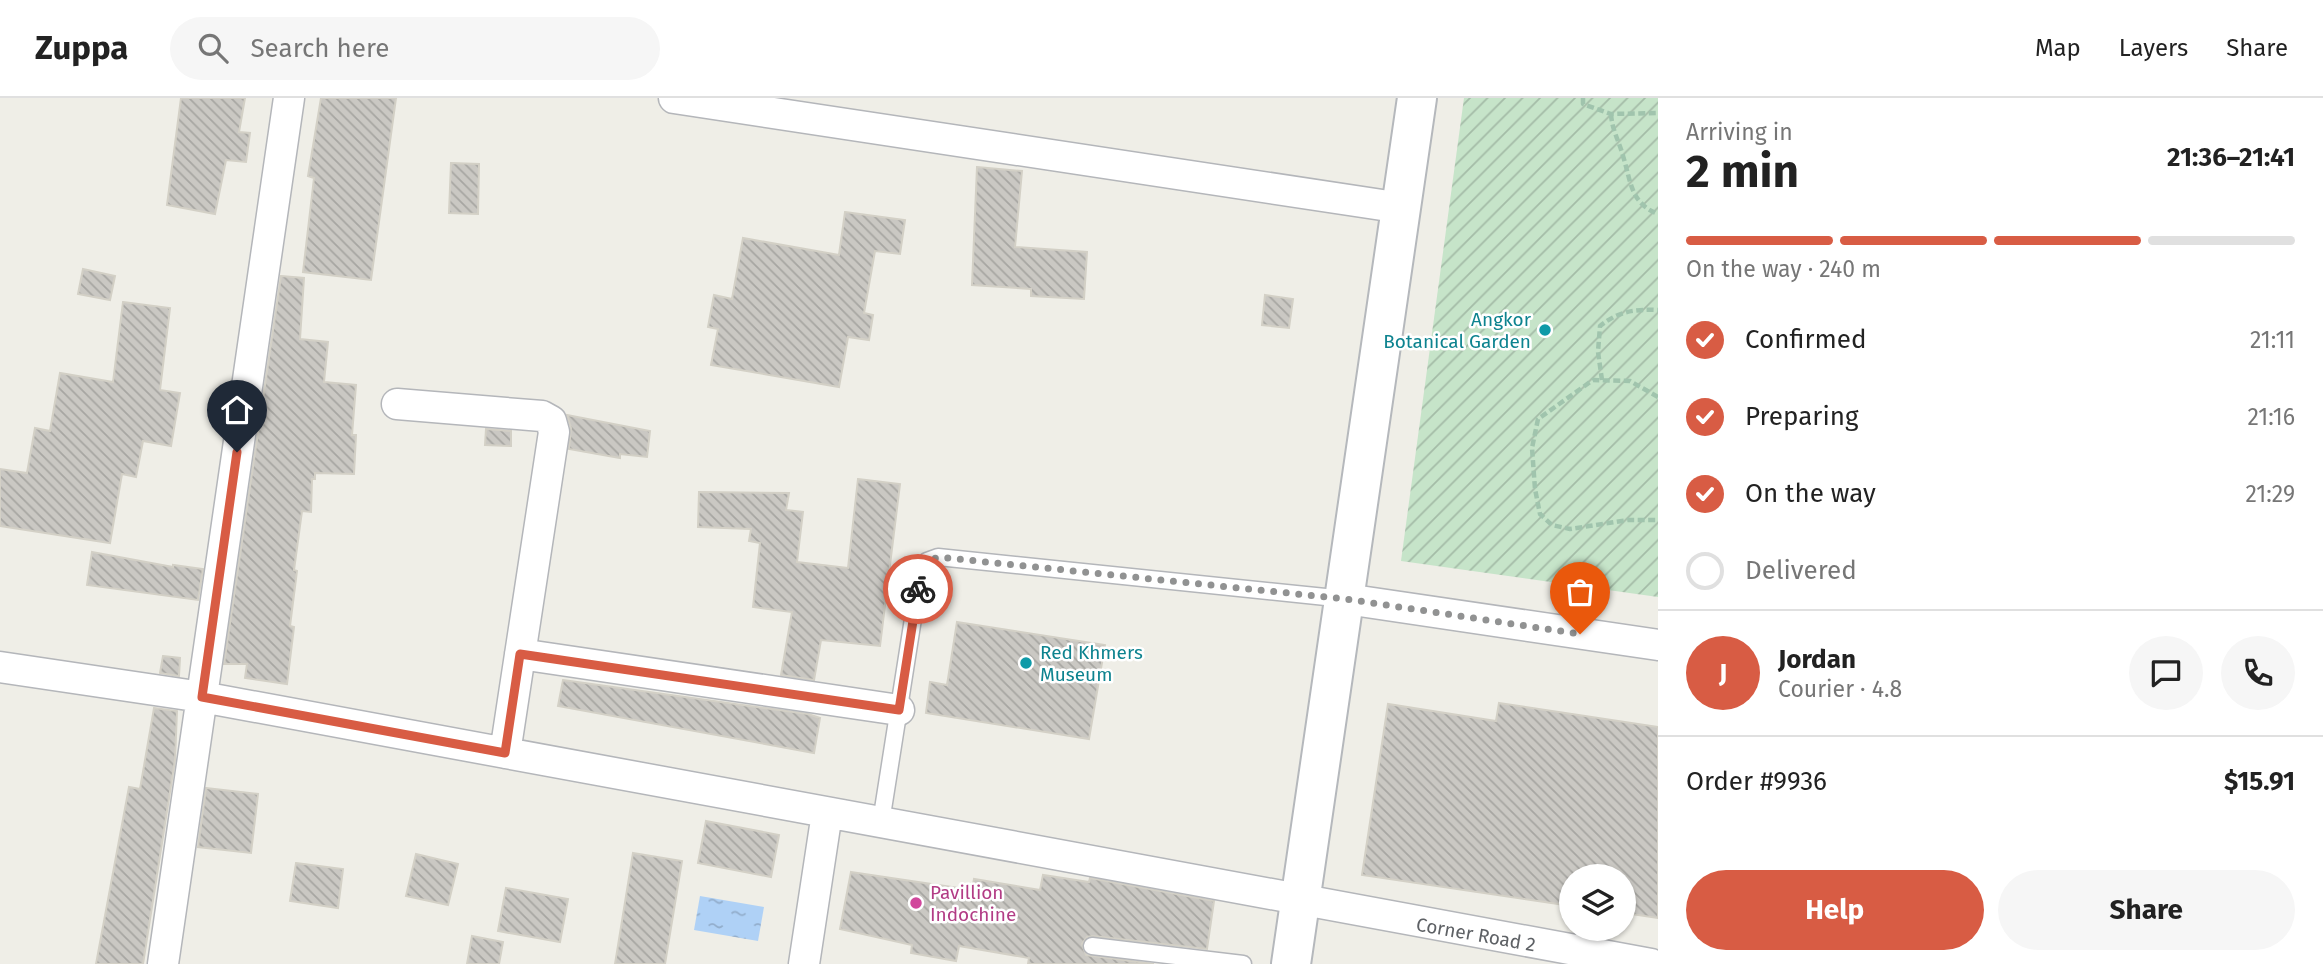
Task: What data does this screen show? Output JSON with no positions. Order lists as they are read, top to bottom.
{
  "streets": {
    "street": ["Corner Road 2"]
  },
  "places": ["Angkor Botanical Garden", "Red Khmers Museum", "Pavillion Indochine"],
  "page": {
    "header": "Zuppa",
    "search": "Search here",
    "nav": ["Map", "Layers", "Share"],
    "heading": ["2 min", "Arriving in", "21:36–21:41"],
    "panel": [
      "Jordan",
      "Courier · 4.8",
      "Order #9936",
      "$15.91"
    ],
    "bar": "On the way · 240 m",
    "list": [
      ["Confirmed", "21:11"],
      ["Preparing", "21:16"],
      ["On the way", "21:29"],
      "Delivered"
    ],
    "round": "J",
    "buttons": ["Help", "Share"]
  }
}
